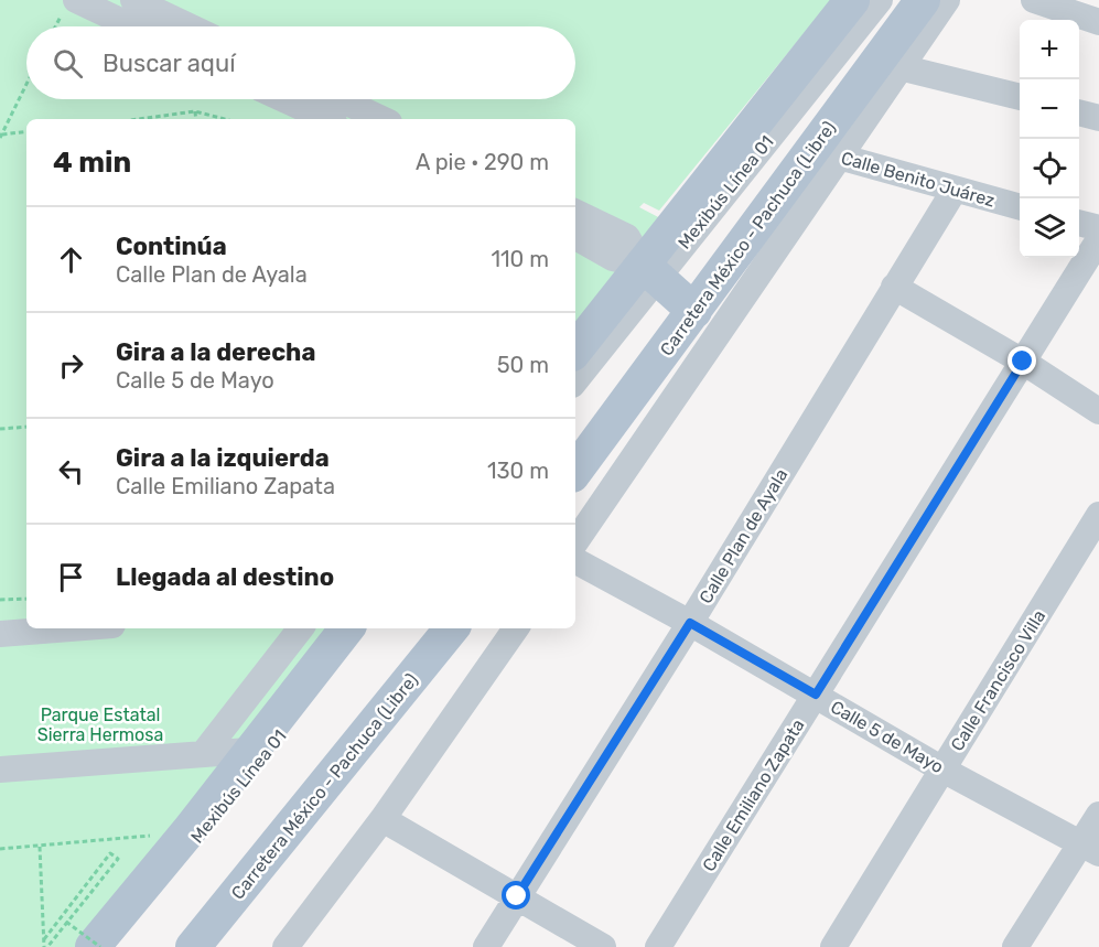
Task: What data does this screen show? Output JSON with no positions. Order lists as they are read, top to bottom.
{
  "streets": {
    "main road": ["Carretera México - Pachuca (Libre)"],
    "street": [
      "Calle Benito Juárez",
      "Mexibús Línea 01",
      "Calle Plan de Ayala",
      "Calle Francisco Villa",
      "Calle 5 de Mayo",
      "Calle Emiliano Zapata"
    ]
  },
  "crossings": [
    ["Calle Benito Juárez", "Carretera México - Pachuca (Libre)"],
    ["Calle Benito Juárez", "Calle Plan de Ayala"],
    ["Mexibús Línea 01", "Carretera México - Pachuca (Libre)"],
    ["Calle Plan de Ayala", "Calle 5 de Mayo"],
    ["Calle Francisco Villa", "Calle 5 de Mayo"],
    ["Calle 5 de Mayo", "Calle Emiliano Zapata"]
  ],
  "parks": ["Parque Estatal Sierra Hermosa"],
  "page": {
    "map_buttons": ["+", "−"],
    "search": "Buscar aquí",
    "heading": ["4 min", "A pie · 290 m"],
    "list": [
      ["Continúa", "Calle Plan de Ayala", "110 m"],
      ["Gira a la derecha", "Calle 5 de Mayo", "50 m"],
      ["Gira a la izquierda", "Calle Emiliano Zapata", "130 m"],
      "Llegada al destino"
    ]
  }
}
